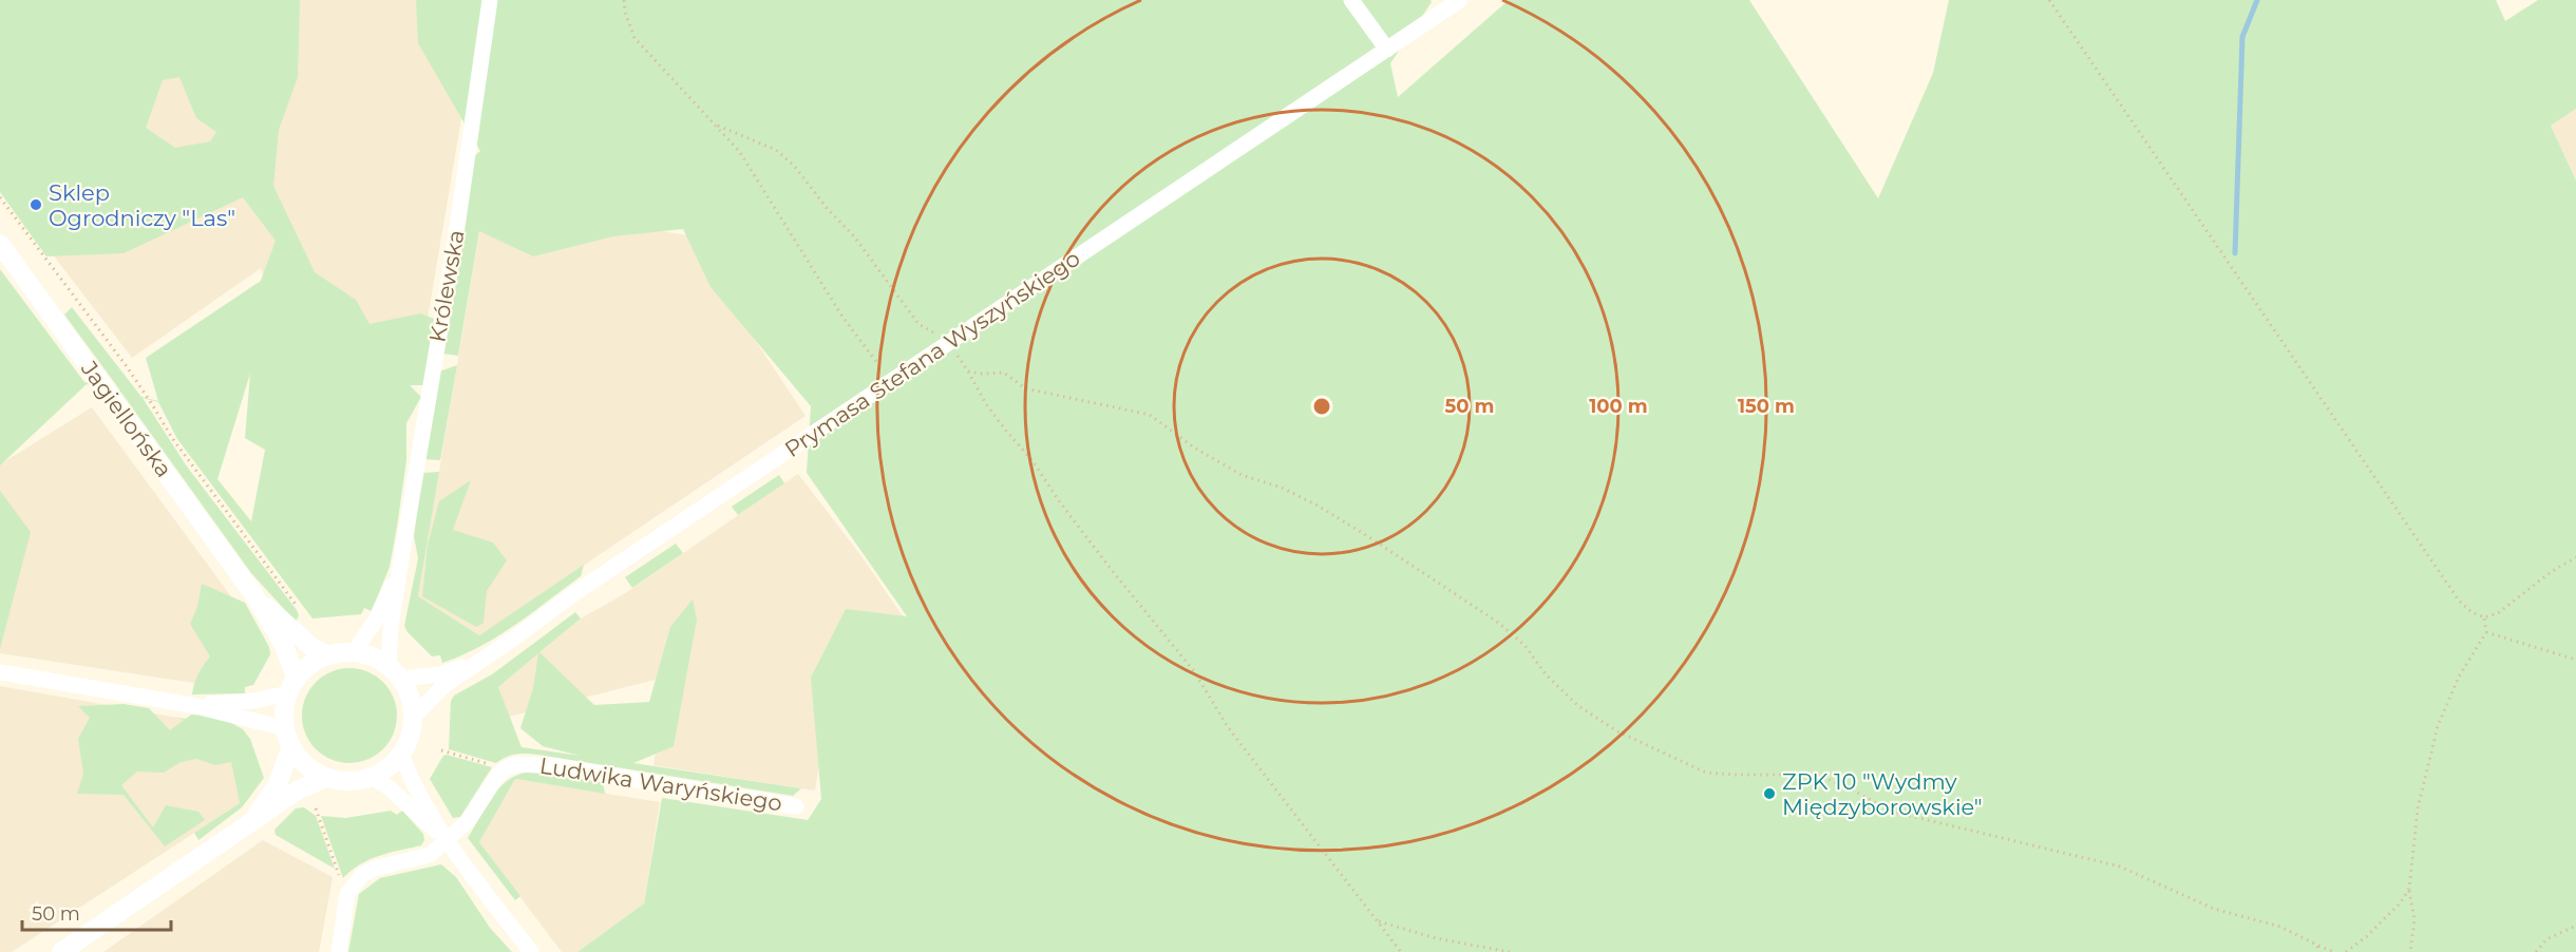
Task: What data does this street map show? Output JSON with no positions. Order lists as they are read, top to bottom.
{
  "streets": {
    "street": [
      "Królewska",
      "Prymasa Stefana Wyszyńskiego",
      "Jagiellońska",
      "Ludwika Waryńskiego"
    ]
  },
  "crossings": [
    ["Królewska", "Prymasa Stefana Wyszyńskiego"],
    ["Królewska", "Jagiellońska"],
    ["Prymasa Stefana Wyszyńskiego", "Jagiellońska"]
  ],
  "places": ["Sklep Ogrodniczy \"Las\"", "ZPK 10 \"Wydmy Międzyborowskie\""],
  "scale_bar": "50 m",
  "rings": ["50 m", "100 m", "150 m"]
}
